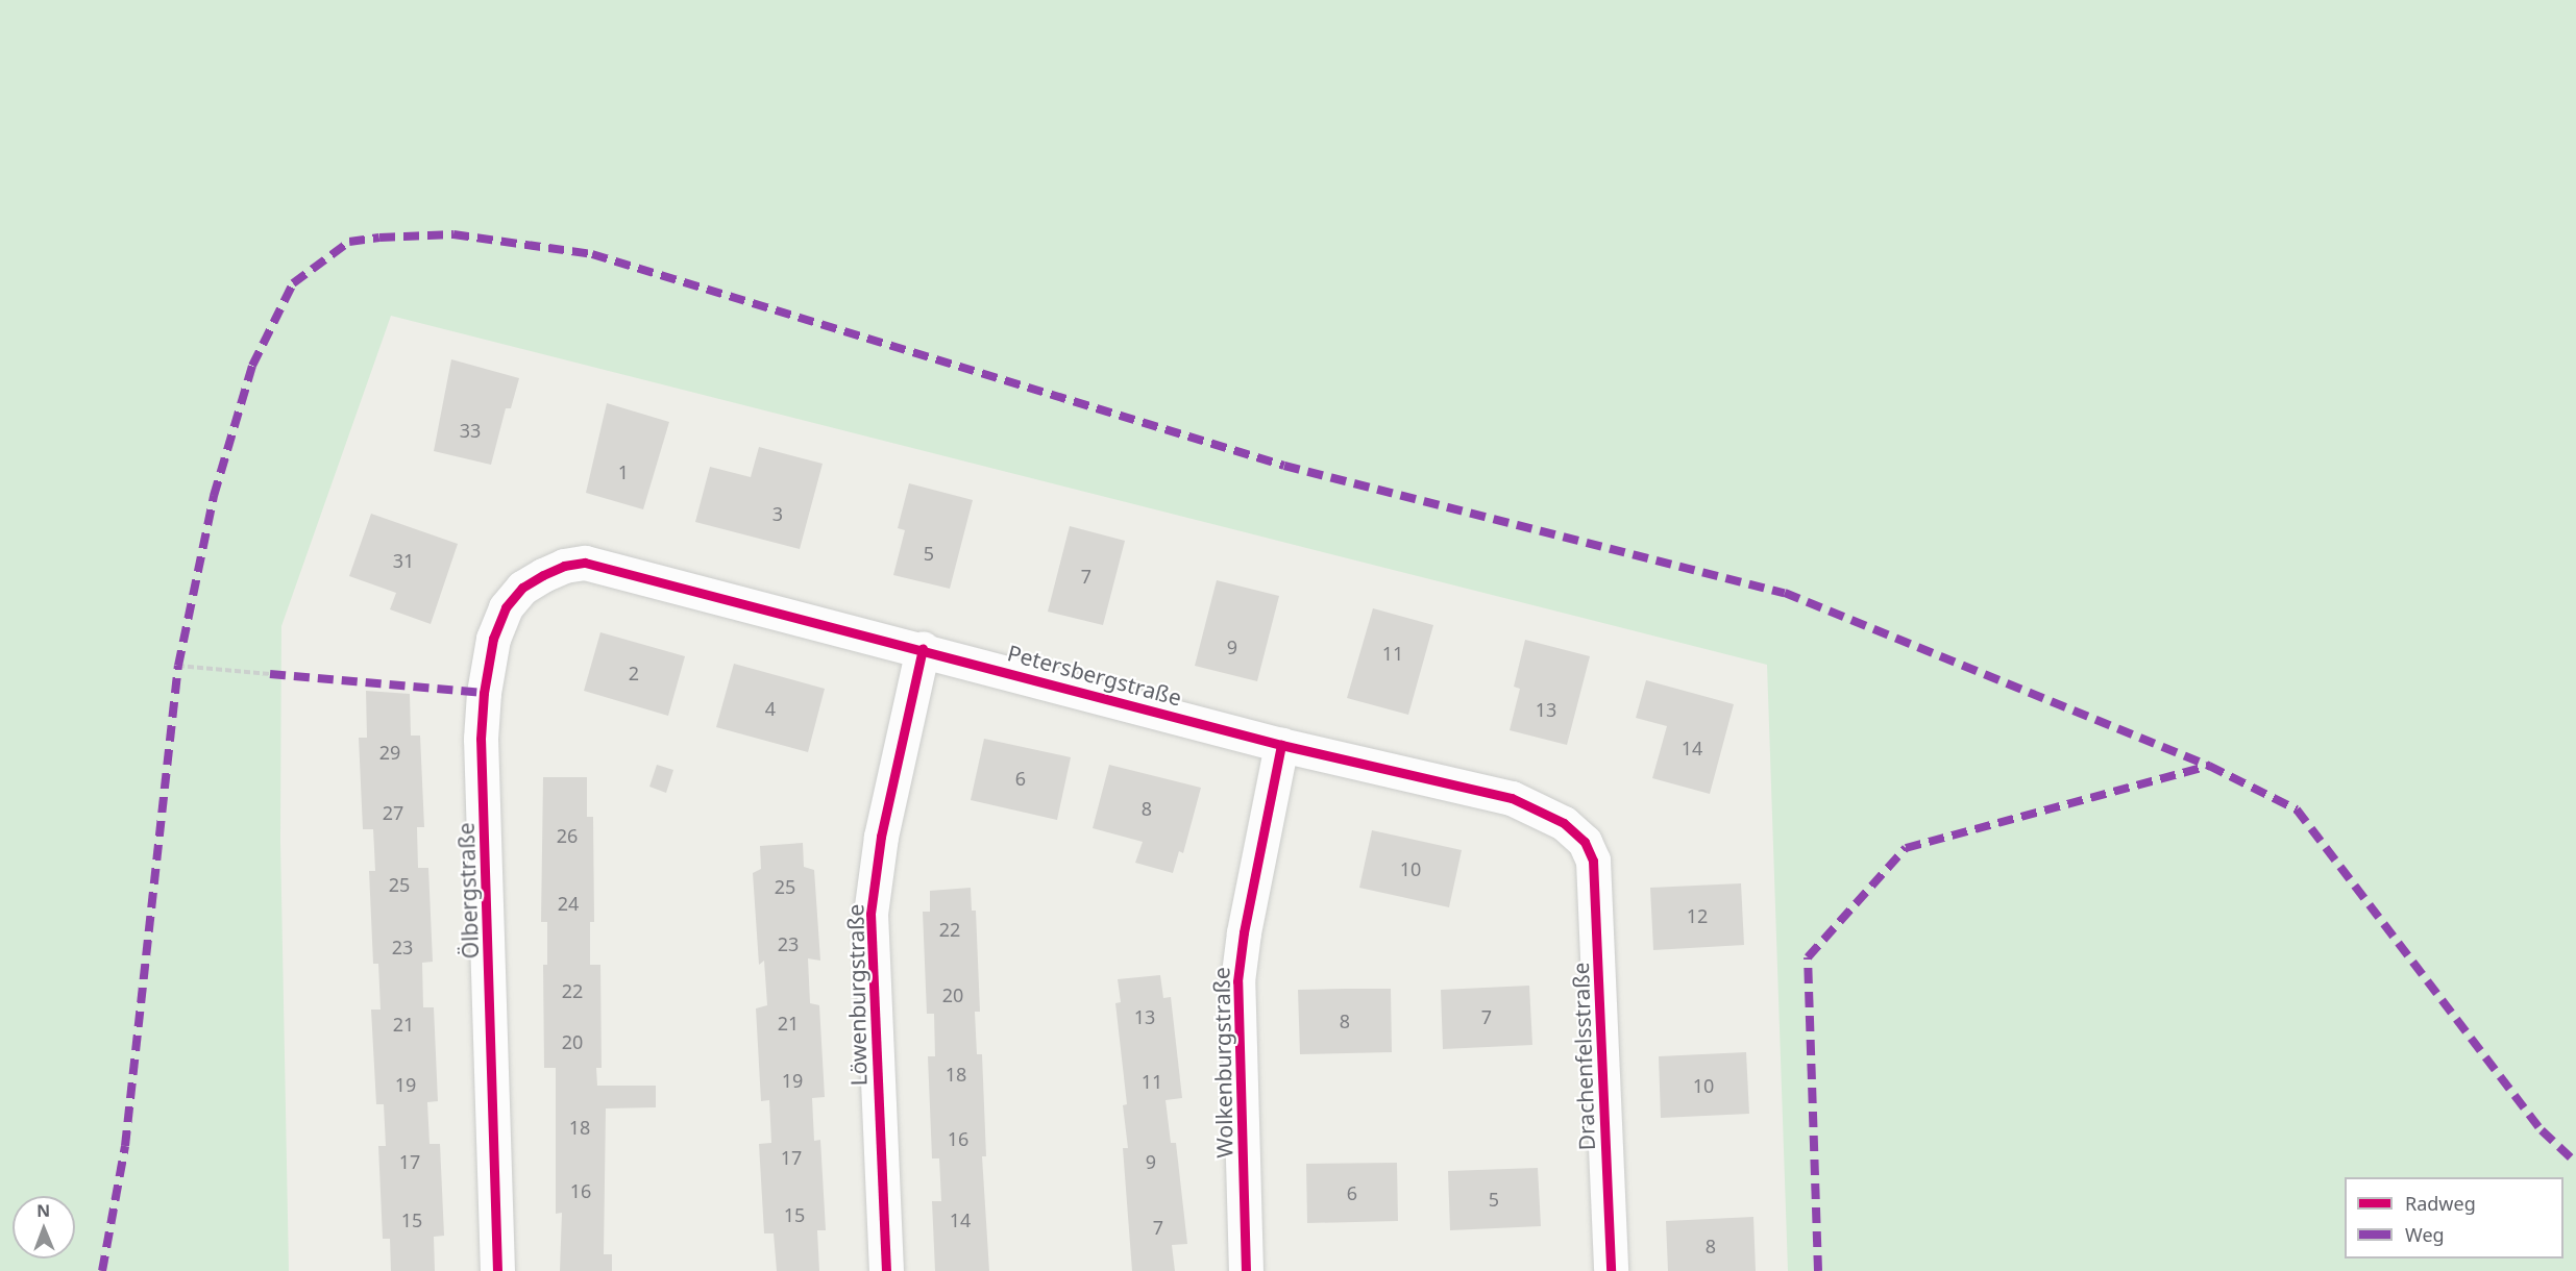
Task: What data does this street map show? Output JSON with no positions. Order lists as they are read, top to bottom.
{
  "streets": {
    "street": [
      "Petersbergstraße",
      "Ölbergstraße",
      "Löwenburgstraße",
      "Drachenfelsstraße",
      "Wolkenburgstraße"
    ]
  },
  "crossings": [
    ["Petersbergstraße", "Ölbergstraße"],
    ["Petersbergstraße", "Löwenburgstraße"],
    ["Petersbergstraße", "Drachenfelsstraße"],
    ["Petersbergstraße", "Wolkenburgstraße"]
  ],
  "house_numbers": [
    "33",
    "1",
    "3",
    "5",
    "31",
    "7",
    "9",
    "11",
    "2",
    "4",
    "13",
    "14",
    "29",
    "6",
    "8",
    "27",
    "26",
    "10",
    "25",
    "25",
    "24",
    "12",
    "22",
    "23",
    "23",
    "22",
    "20",
    "13",
    "7",
    "8",
    "21",
    "21",
    "20",
    "18",
    "19",
    "11",
    "19",
    "10",
    "18",
    "16",
    "17",
    "17",
    "9",
    "16",
    "6",
    "5",
    "15",
    "15",
    "14",
    "7",
    "8"
  ],
  "legend": ["Radweg", "Weg"],
  "north": "top"
}
